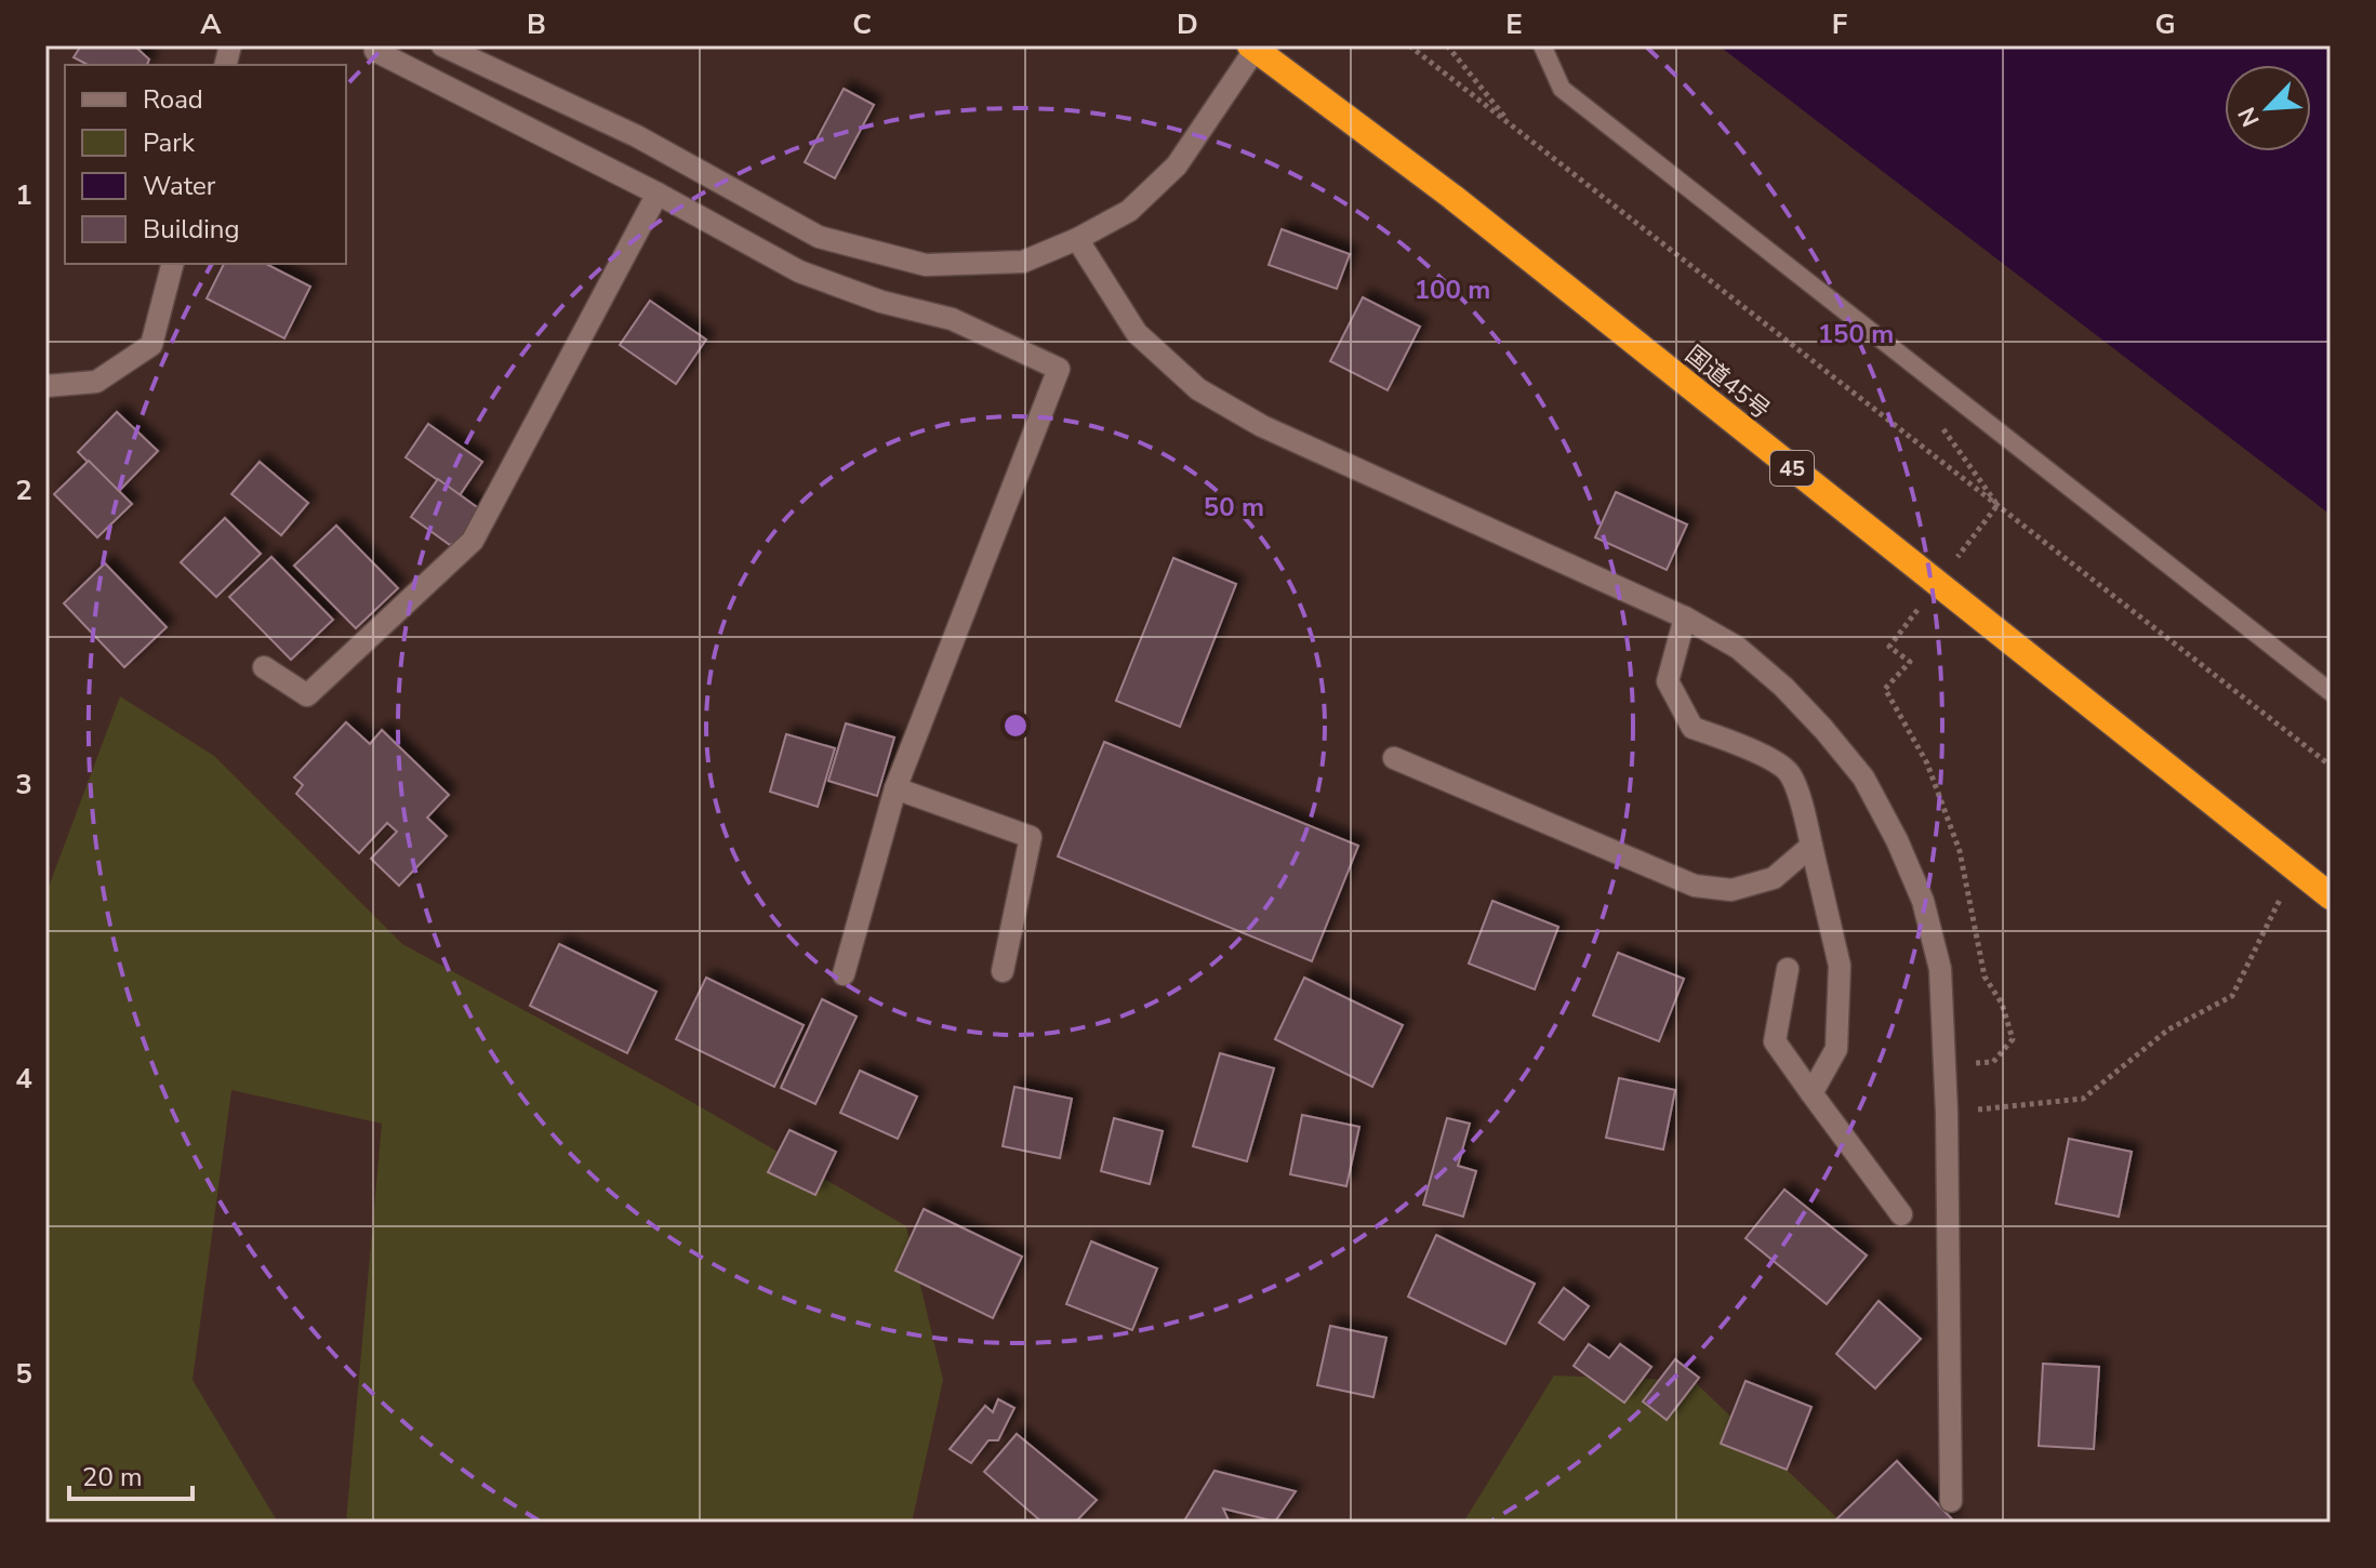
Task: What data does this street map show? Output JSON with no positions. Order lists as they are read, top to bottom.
{
  "streets": {
    "highway": ["国道45号", "45"]
  },
  "legend": [
    "Road",
    "Park",
    "Water",
    "Building"
  ],
  "scale_bar": "20 m",
  "north": "bottom left",
  "grid": {
    "columns": [
      "A",
      "B",
      "C",
      "D",
      "E",
      "F",
      "G"
    ],
    "rows": [
      "1",
      "2",
      "3",
      "4",
      "5"
    ]
  },
  "rings": ["100 m", "150 m", "50 m"]
}
